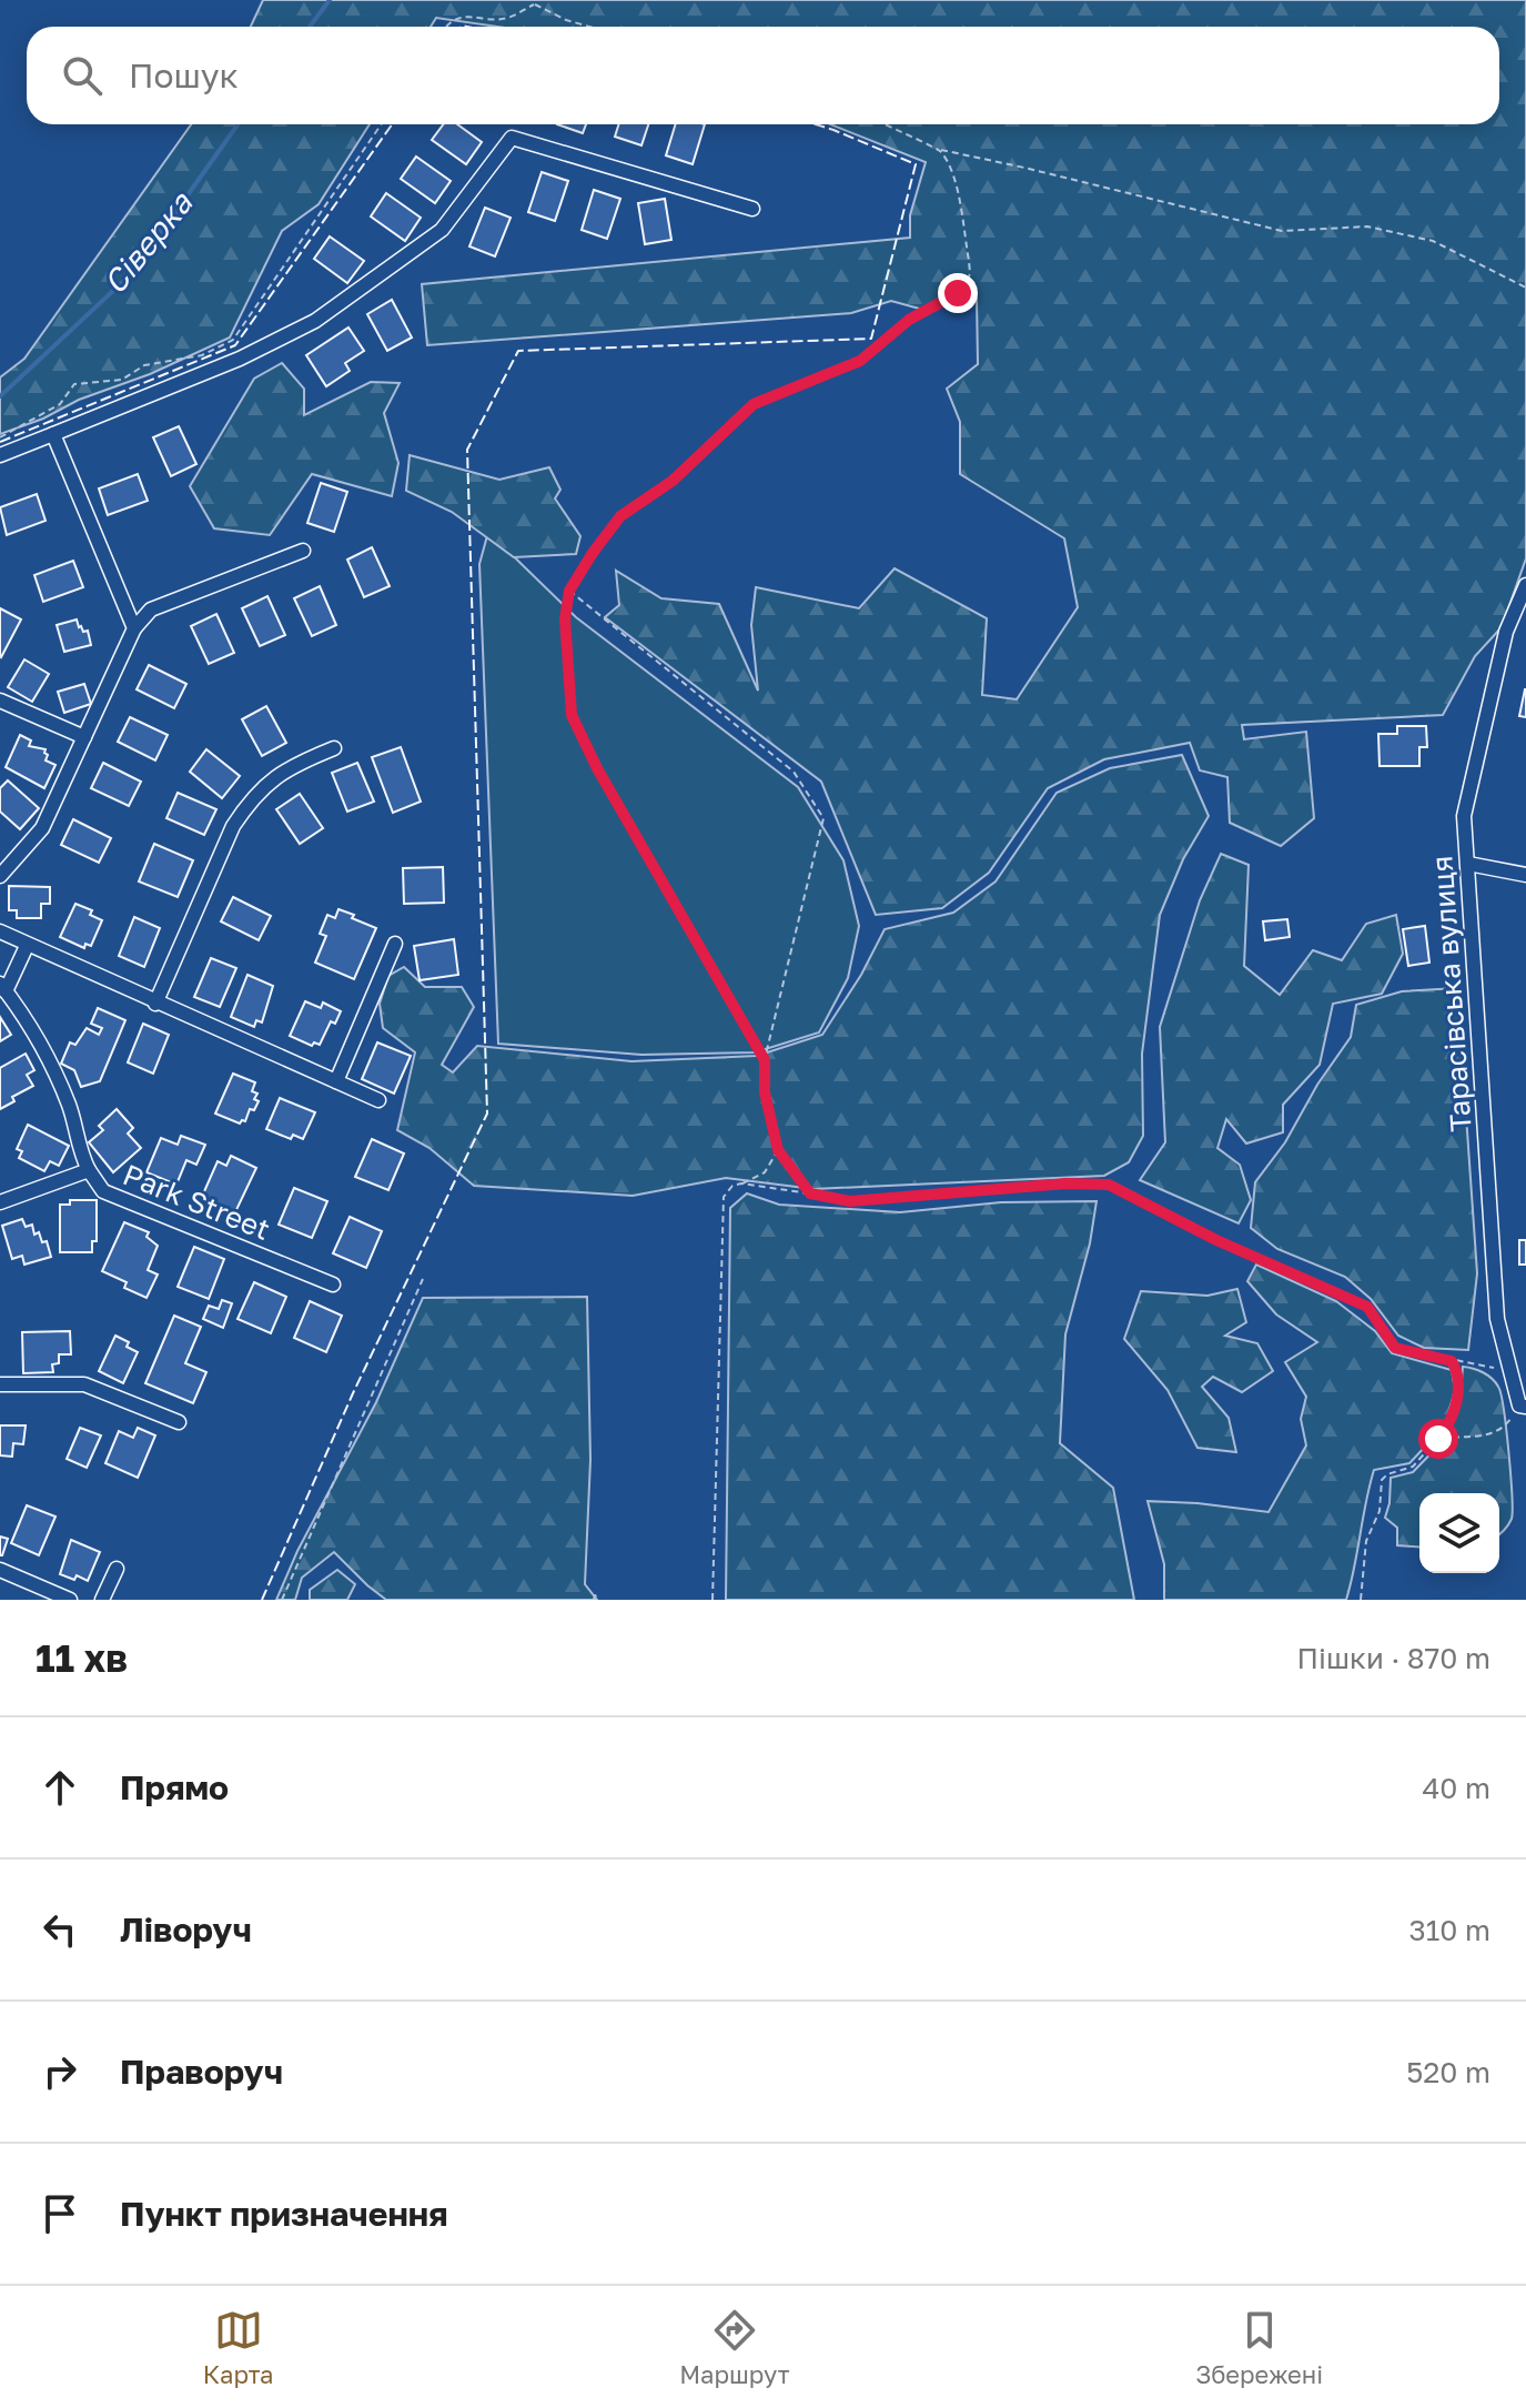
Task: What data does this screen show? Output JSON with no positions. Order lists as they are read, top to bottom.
{
  "streets": {
    "street": ["Тарасівська вулиця", "Park Street"]
  },
  "water": ["Сіверка"],
  "page": {
    "search": "Пошук",
    "heading": ["11 хв", "Пішки · 870 m"],
    "list": [
      ["Прямо", "40 m"],
      ["Ліворуч", "310 m"],
      ["Праворуч", "520 m"],
      "Пункт призначення"
    ],
    "nav": ["Карта", "Маршрут", "Збережені"]
  }
}
